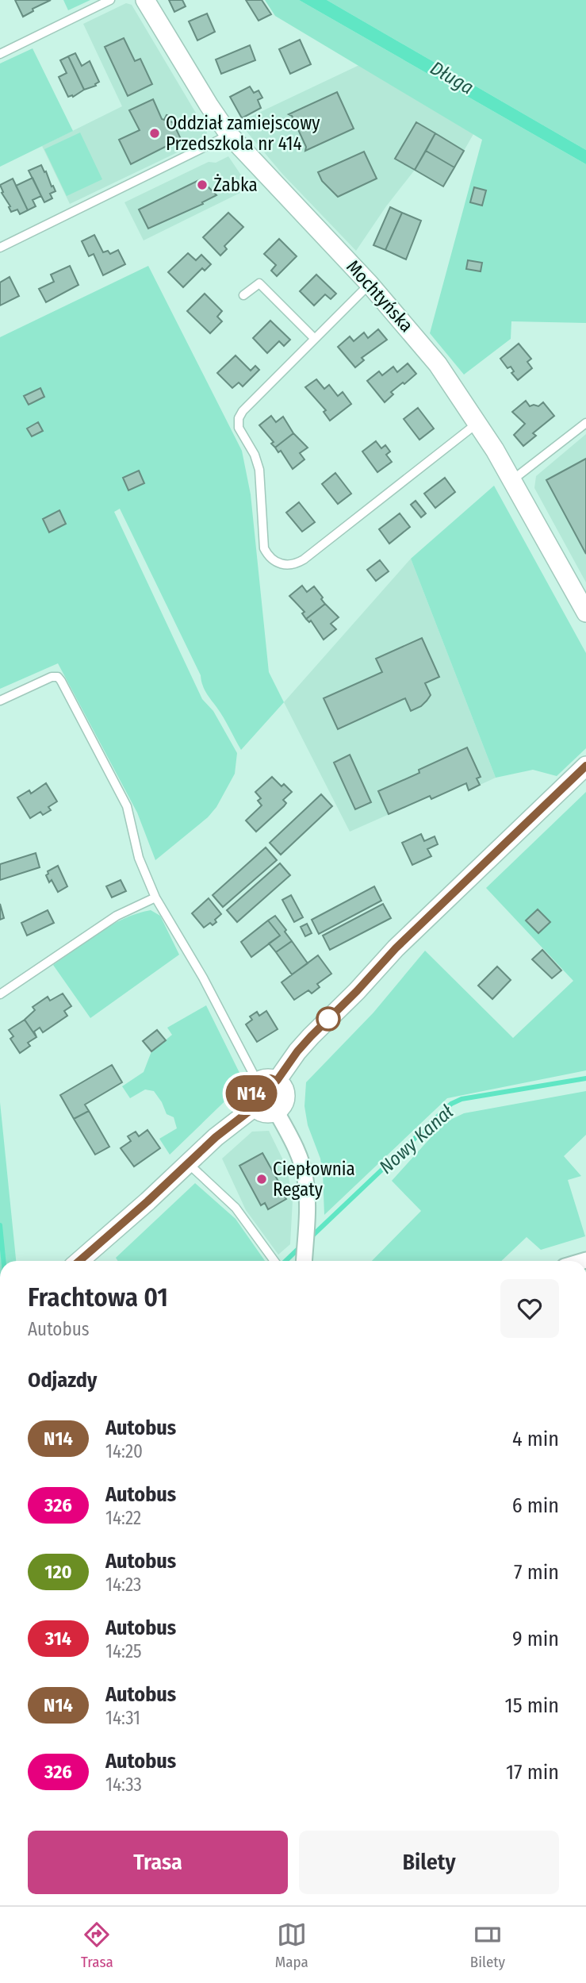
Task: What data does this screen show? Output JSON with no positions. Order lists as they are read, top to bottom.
{
  "streets": {
    "street": ["Mochtyńska"]
  },
  "water": ["Długa", "Nowy Kanał"],
  "places": ["Oddział zamiejscowy Przedszkola nr 414", "Żabka", "Ciepłownia Regaty"],
  "lines": ["bus line N14"],
  "page": {
    "on_map": "N14",
    "heading": [
      ["Frachtowa 01", "Autobus"],
      "Odjazdy"
    ],
    "list": [
      {
        "mark": "N14",
        "name": "Autobus",
        "note": "14:20",
        "value": "4 min"
      },
      {
        "mark": "326",
        "name": "Autobus",
        "note": "14:22",
        "value": "6 min"
      },
      {
        "mark": "120",
        "name": "Autobus",
        "note": "14:23",
        "value": "7 min"
      },
      {
        "mark": "314",
        "name": "Autobus",
        "note": "14:25",
        "value": "9 min"
      },
      {
        "mark": "N14",
        "name": "Autobus",
        "note": "14:31",
        "value": "15 min"
      },
      {
        "mark": "326",
        "name": "Autobus",
        "note": "14:33",
        "value": "17 min"
      }
    ],
    "buttons": ["Trasa", "Bilety"],
    "tabs": ["Trasa", "Mapa", "Bilety"]
  }
}
